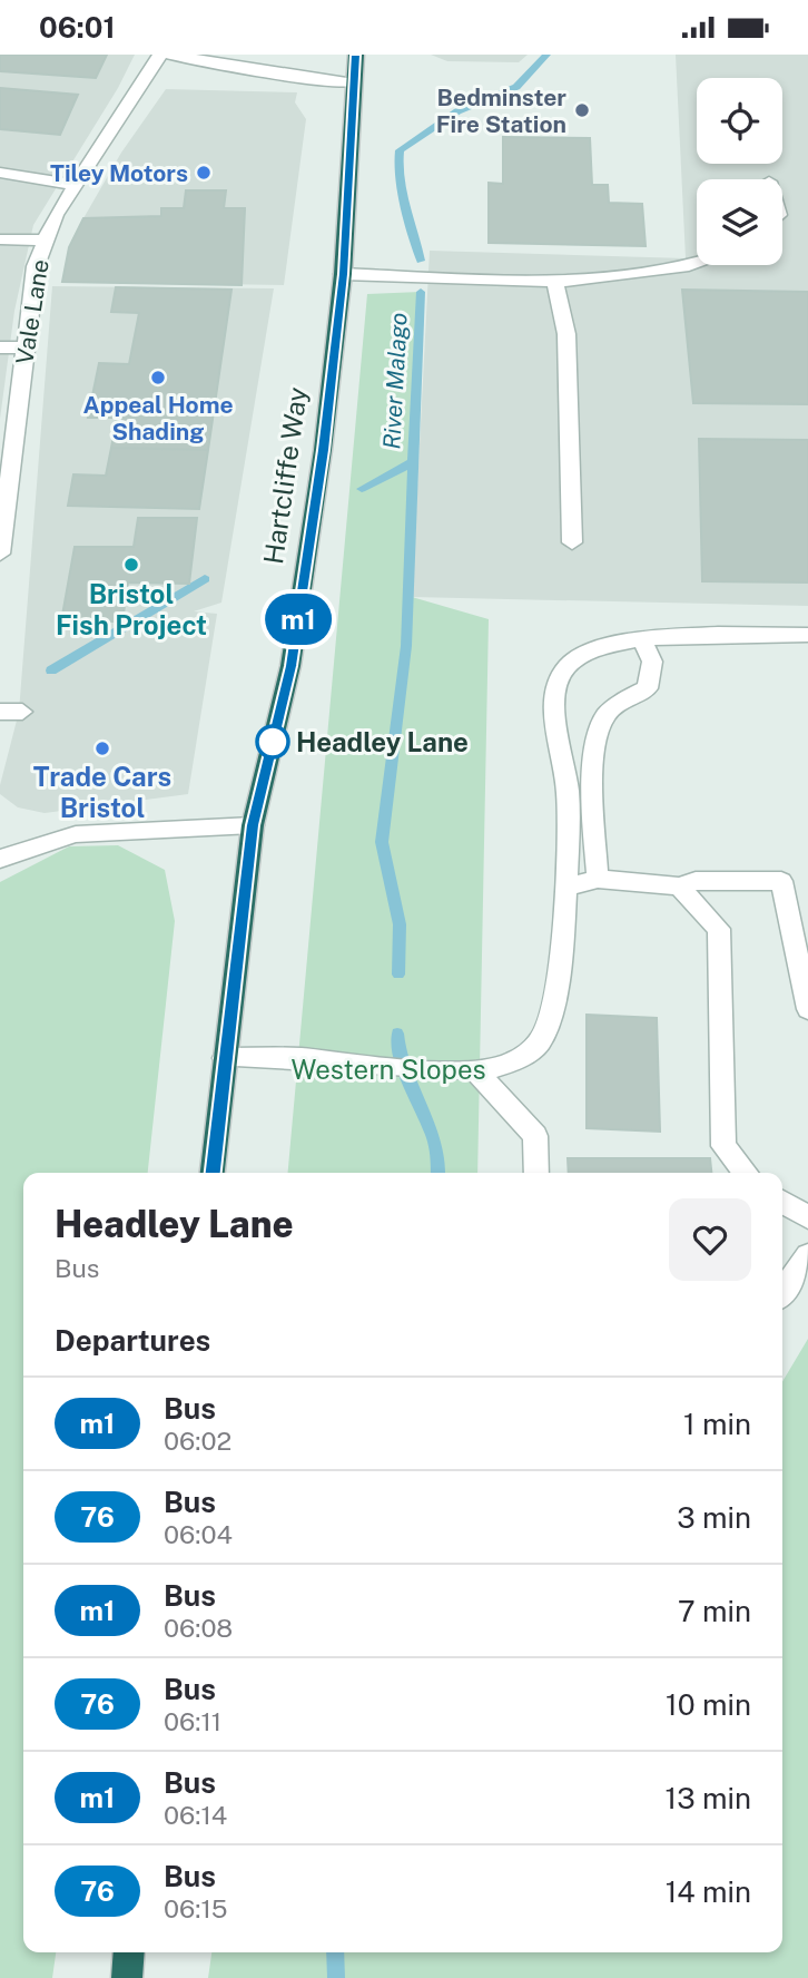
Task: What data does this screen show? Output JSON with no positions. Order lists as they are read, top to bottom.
{
  "streets": {
    "highway": ["Hartcliffe Way"],
    "street": ["Vale Lane"]
  },
  "water": ["River Malago"],
  "parks": ["Western Slopes"],
  "places": [
    "Bedminster Fire Station",
    "Tiley Motors",
    "Appeal Home Shading",
    "Bristol Fish Project",
    "Headley Lane",
    "Trade Cars Bristol"
  ],
  "lines": ["bus line m1"],
  "page": {
    "status": "06:01",
    "on_map": "m1",
    "heading": [
      ["Headley Lane", "Bus"],
      "Departures"
    ],
    "list": [
      {
        "mark": "m1",
        "name": "Bus",
        "note": "06:02",
        "value": "1 min"
      },
      {
        "mark": "76",
        "name": "Bus",
        "note": "06:04",
        "value": "3 min"
      },
      {
        "mark": "m1",
        "name": "Bus",
        "note": "06:08",
        "value": "7 min"
      },
      {
        "mark": "76",
        "name": "Bus",
        "note": "06:11",
        "value": "10 min"
      },
      {
        "mark": "m1",
        "name": "Bus",
        "note": "06:14",
        "value": "13 min"
      },
      {
        "mark": "76",
        "name": "Bus",
        "note": "06:15",
        "value": "14 min"
      }
    ]
  }
}
